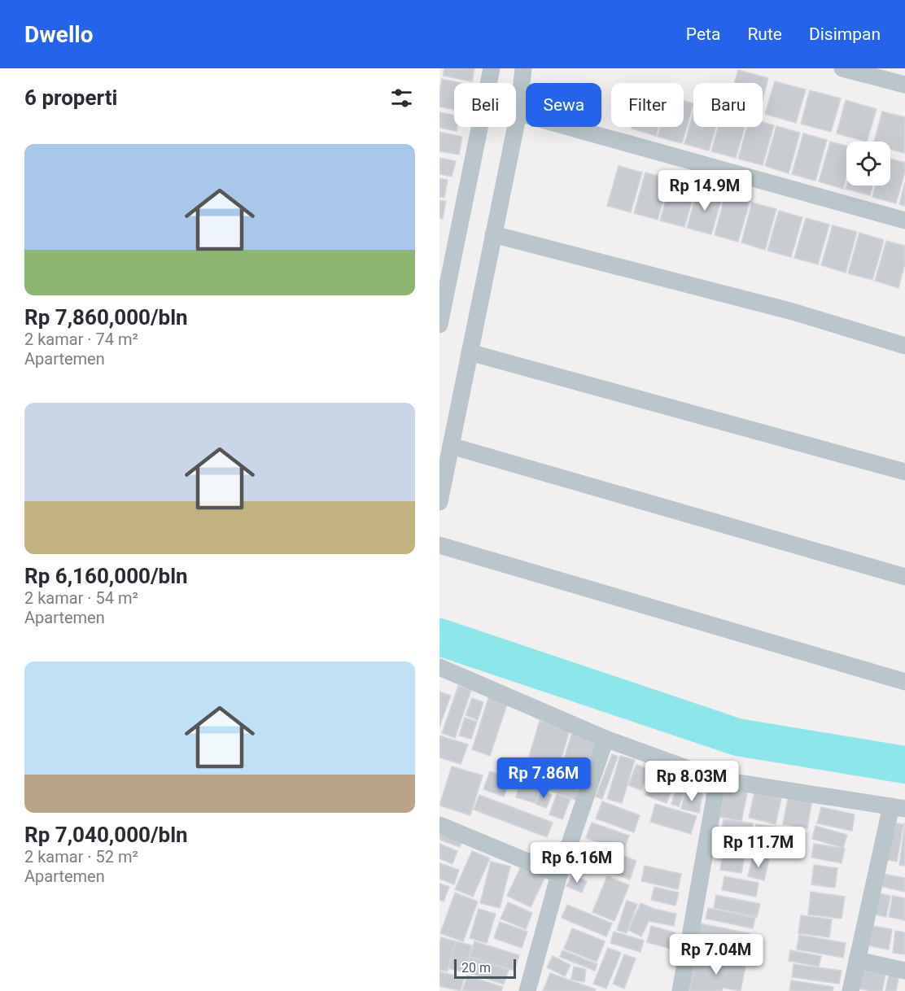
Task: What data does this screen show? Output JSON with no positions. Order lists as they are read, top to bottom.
{
  "scale_bar": "20 m",
  "page": {
    "header": "Dwello",
    "nav": ["Peta", "Rute", "Disimpan"],
    "heading": "6 properti",
    "chip": [
      "Beli",
      "Sewa",
      "Filter",
      "Baru"
    ],
    "list": [
      {
        "name": "Rp 7,860,000/bln",
        "note": "2 kamar · 74 m² · Apartemen"
      },
      {
        "name": "Rp 6,160,000/bln",
        "note": "2 kamar · 54 m² · Apartemen"
      },
      {
        "name": "Rp 7,040,000/bln",
        "note": "2 kamar · 52 m² · Apartemen"
      }
    ],
    "price": [
      "Rp 14.9M",
      "Rp 7.86M",
      "Rp 8.03M",
      "Rp 11.7M",
      "Rp 6.16M",
      "Rp 7.04M"
    ],
    "scale": "20 m"
  }
}
